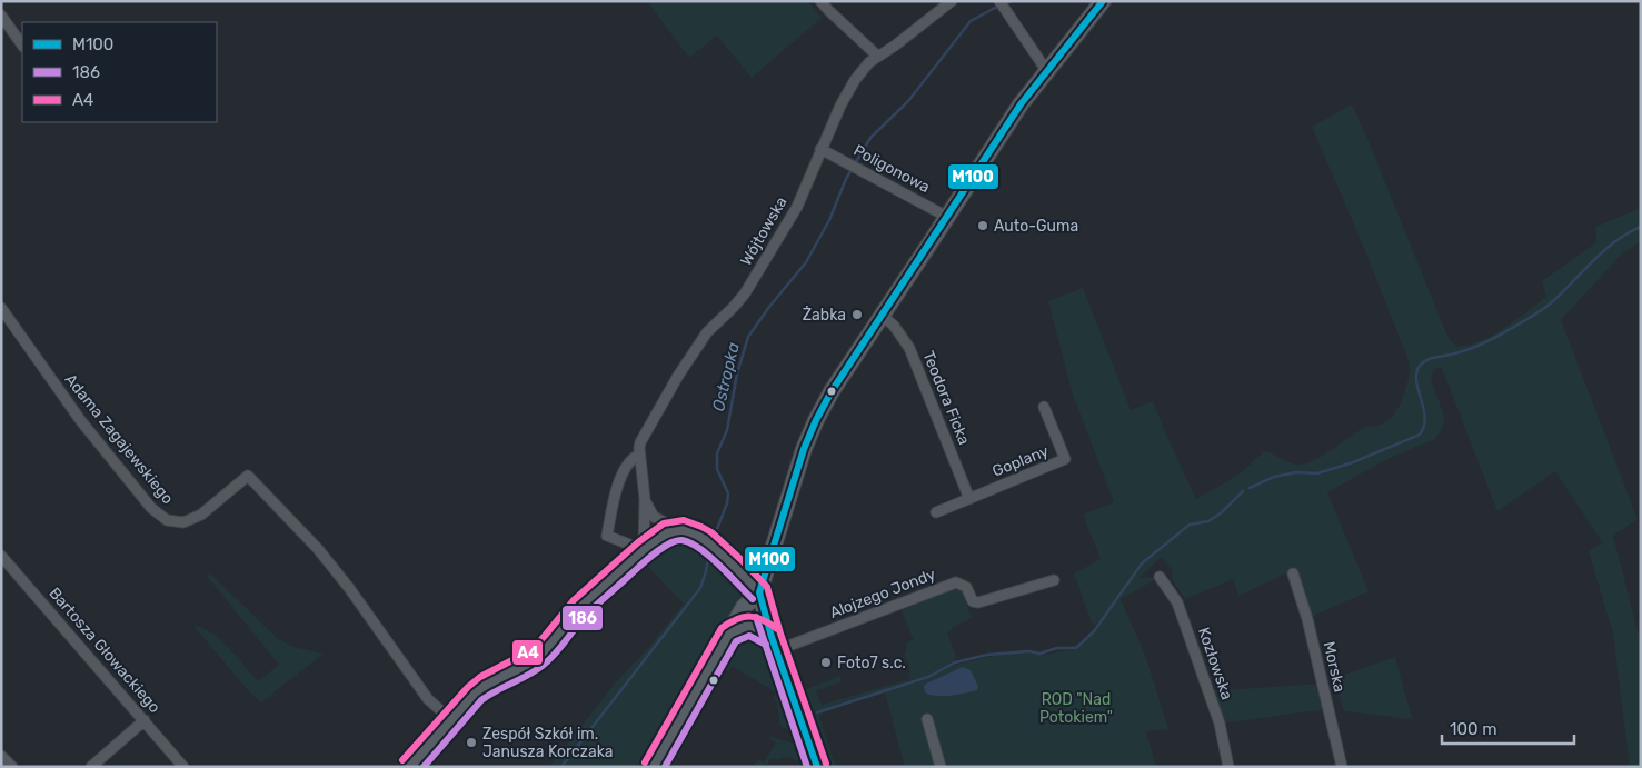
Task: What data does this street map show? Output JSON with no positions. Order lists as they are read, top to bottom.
{
  "streets": {
    "street": [
      "Poligonowa",
      "Wójtowska",
      "Teodora Ficka",
      "Adama Zagajewskiego",
      "Goplany",
      "Alojzego Jondy",
      "Bartosza Głowackiego",
      "Kozłowska",
      "Morska"
    ]
  },
  "crossings": [
    ["Poligonowa", "Wójtowska"],
    ["Teodora Ficka", "Goplany"]
  ],
  "water": ["Ostropka"],
  "parks": ["ROD \"Nad Potokiem\""],
  "places": [
    "Auto-Guma",
    "Żabka",
    "Foto7 s.c.",
    "Zespół Szkół im. Janusza Korczaka"
  ],
  "lines": ["transit line M100", "transit line A4", "transit line 186"],
  "legend": ["M100", "186", "A4"],
  "scale_bar": "100 m"
}
